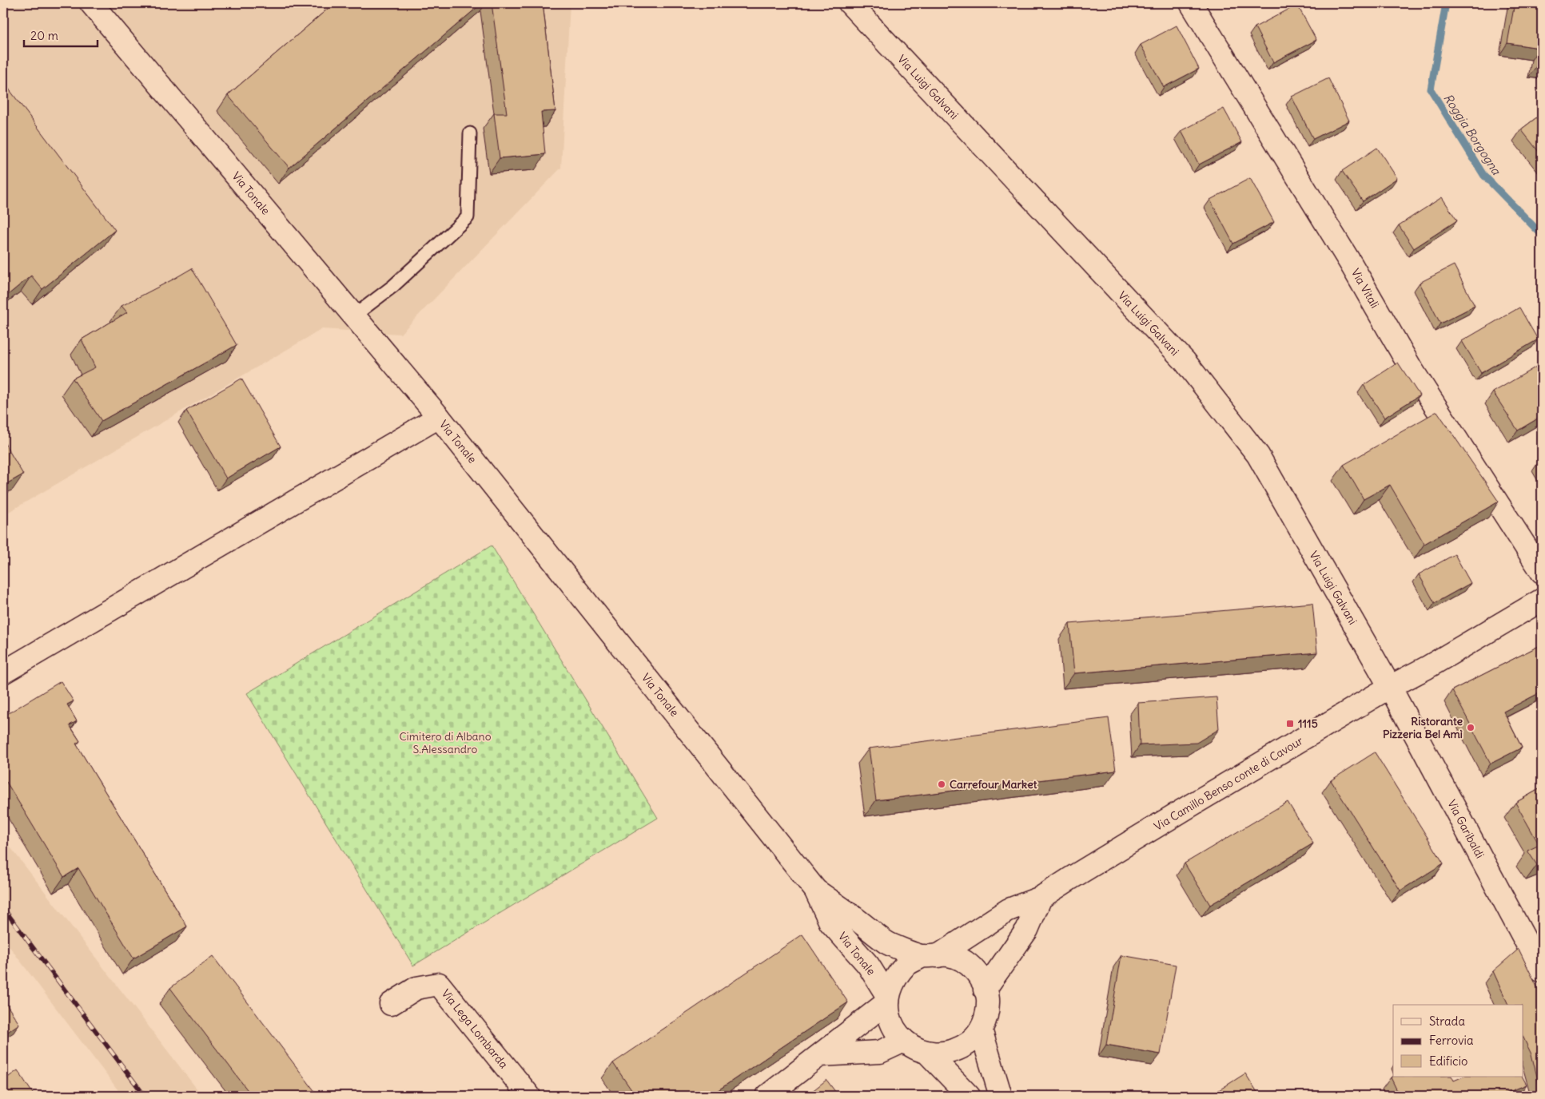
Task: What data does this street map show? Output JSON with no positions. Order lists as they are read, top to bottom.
{
  "streets": {
    "street": [
      "Via Luigi Galvani",
      "Via Tonale",
      "Via Vitali",
      "Via Camillo Benso conte di Cavour",
      "Via Garibaldi",
      "Via Lega Lombarda"
    ]
  },
  "crossings": [
    ["Via Luigi Galvani", "Via Camillo Benso conte di Cavour"],
    ["Via Luigi Galvani", "Via Garibaldi"],
    ["Via Tonale", "Via Camillo Benso conte di Cavour"],
    ["Via Camillo Benso conte di Cavour", "Via Garibaldi"]
  ],
  "water": ["Roggia Borgogna"],
  "parks": ["Cimitero di Albano S.Alessandro"],
  "places": {
    "transit": ["1115"],
    "other": ["Ristorante Pizzeria Bel Amì", "Carrefour Market"]
  },
  "legend": ["Strada", "Ferrovia", "Edificio"],
  "scale_bar": "20 m"
}
